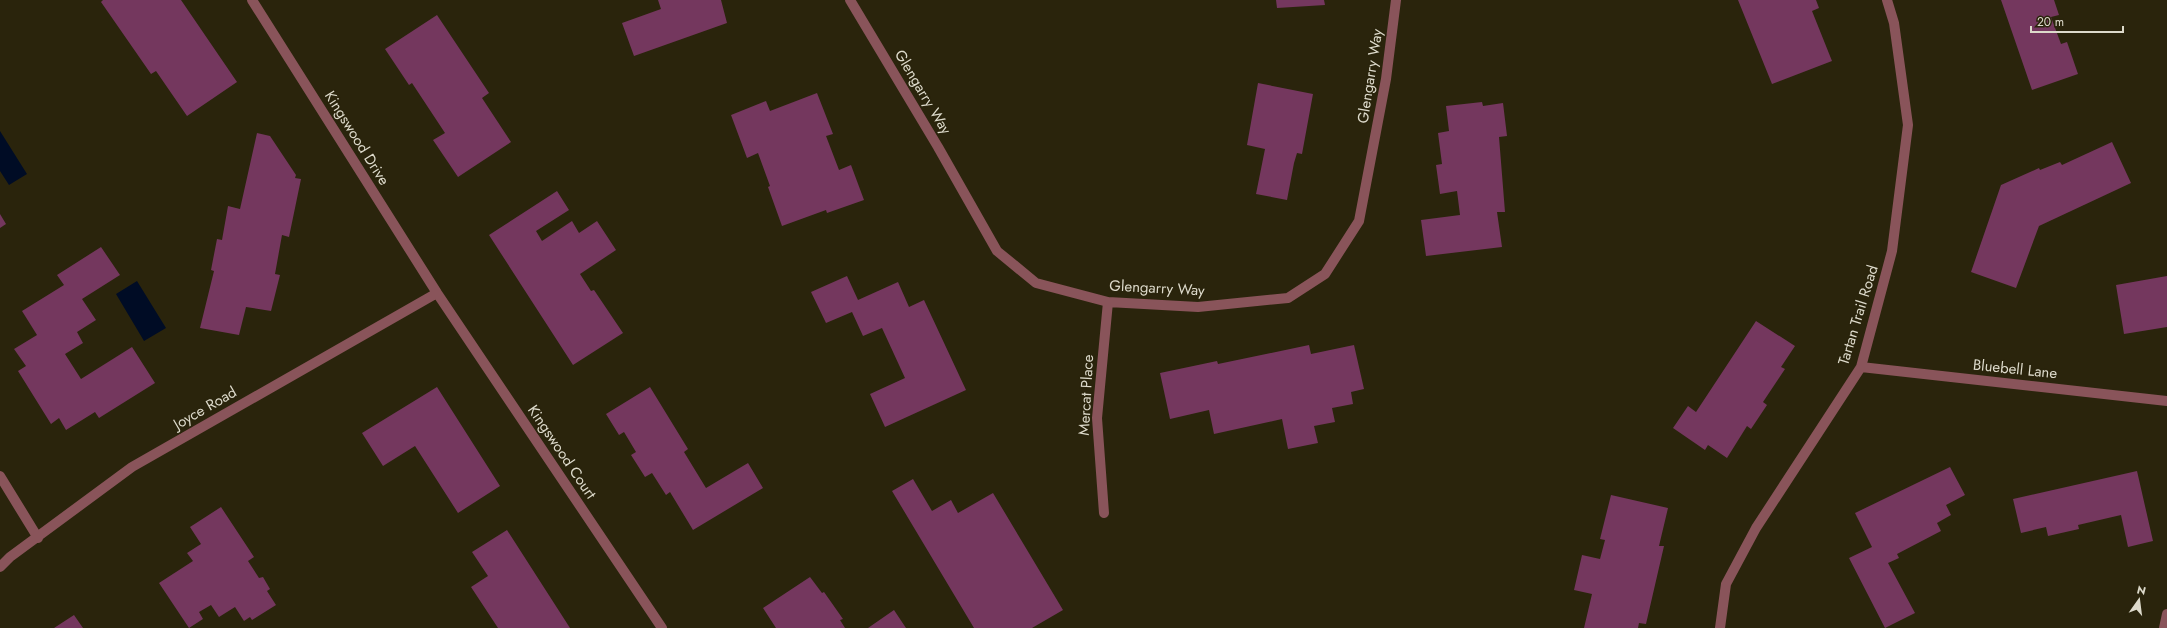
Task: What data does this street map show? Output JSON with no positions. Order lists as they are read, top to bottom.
{
  "streets": {
    "street": [
      "Glengarry Way",
      "Kingswood Drive",
      "Tartan Trail Road",
      "Bluebell Lane",
      "Mercat Place",
      "Joyce Road",
      "Kingswood Court"
    ]
  },
  "crossings": [
    ["Glengarry Way", "Mercat Place"],
    ["Kingswood Drive", "Joyce Road"],
    ["Kingswood Drive", "Kingswood Court"],
    ["Tartan Trail Road", "Bluebell Lane"],
    ["Joyce Road", "Kingswood Court"]
  ],
  "scale_bar": "20 m",
  "north": "top"
}
